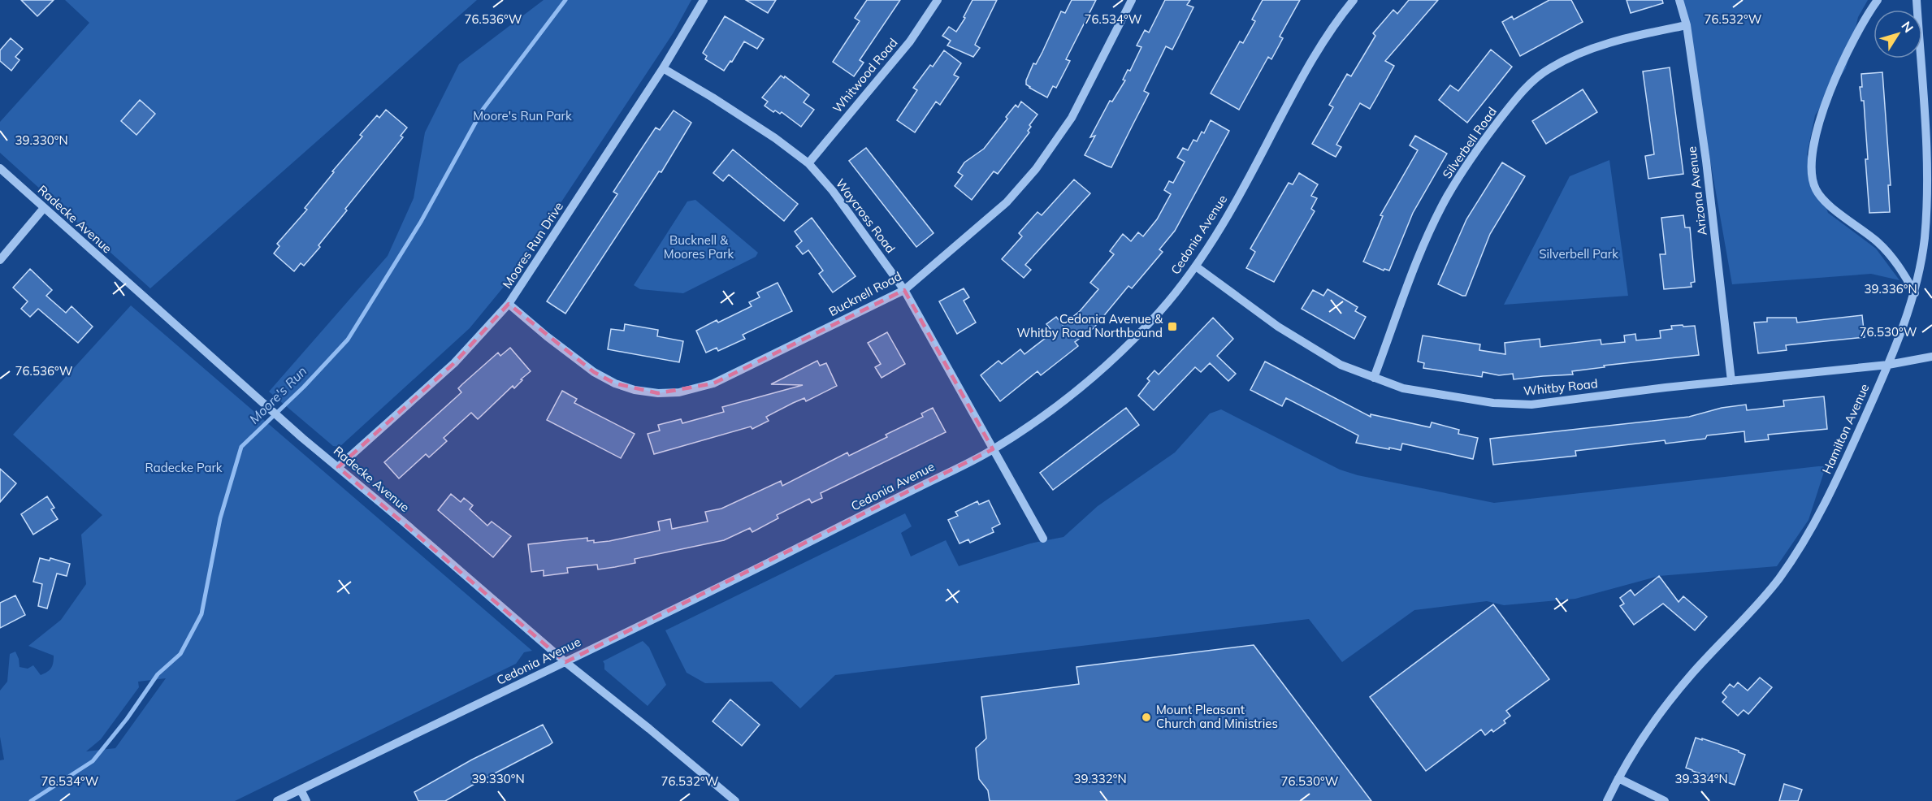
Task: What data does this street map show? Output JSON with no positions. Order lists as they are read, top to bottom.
{
  "streets": {
    "street": [
      "Whitwood Road",
      "Silverbell Road",
      "Arizona Avenue",
      "Waycross Road",
      "Radecke Avenue",
      "Cedonia Avenue",
      "Moores Run Drive",
      "Bucknell Road",
      "Whitby Road",
      "Hamilton Avenue"
    ]
  },
  "crossings": [
    ["Whitwood Road", "Waycross Road"],
    ["Silverbell Road", "Arizona Avenue"],
    ["Silverbell Road", "Whitby Road"],
    ["Arizona Avenue", "Whitby Road"],
    ["Waycross Road", "Cedonia Avenue"],
    ["Waycross Road", "Moores Run Drive"],
    ["Waycross Road", "Bucknell Road"],
    ["Radecke Avenue", "Cedonia Avenue"],
    ["Radecke Avenue", "Moores Run Drive"],
    ["Cedonia Avenue", "Whitby Road"],
    ["Moores Run Drive", "Bucknell Road"],
    ["Whitby Road", "Hamilton Avenue"]
  ],
  "water": ["Moore's Run"],
  "parks": [
    "Moore's Run Park",
    "Bucknell & Moores Park",
    "Silverbell Park",
    "Radecke Park"
  ],
  "places": {
    "transit": ["Cedonia Avenue & Whitby Road Northbound"],
    "other": ["Mount Pleasant Church and Ministries"]
  },
  "north": "top right",
  "coordinates": [
    "76.536°W",
    "76.534°W",
    "76.532°W",
    "39.330°N",
    "39.336°N",
    "76.530°W",
    "39.332°N",
    "39.334°N"
  ]
}
